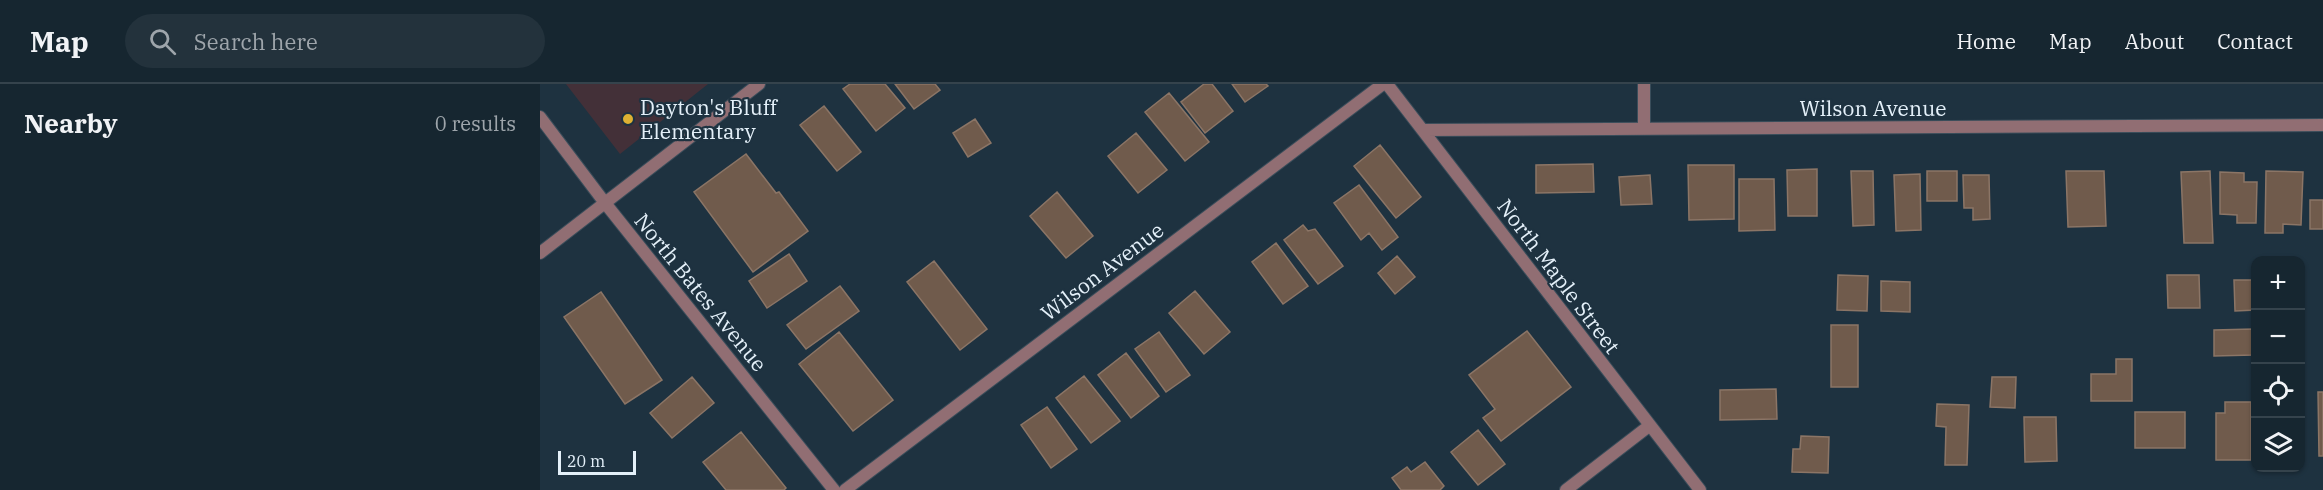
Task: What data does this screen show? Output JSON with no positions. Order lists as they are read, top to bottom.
{
  "streets": {
    "street": ["Wilson Avenue", "North Maple Street", "North Bates Avenue"]
  },
  "crossings": [
    ["Wilson Avenue", "North Maple Street"]
  ],
  "places": ["Dayton's Bluff Elementary"],
  "scale_bar": "20 m",
  "page": {
    "header": "Map",
    "search": "Search here",
    "nav": [
      "Home",
      "Map",
      "About",
      "Contact"
    ],
    "heading": ["Nearby", "0 results"],
    "map_buttons": ["+", "−"],
    "scale": "20 m"
  }
}
